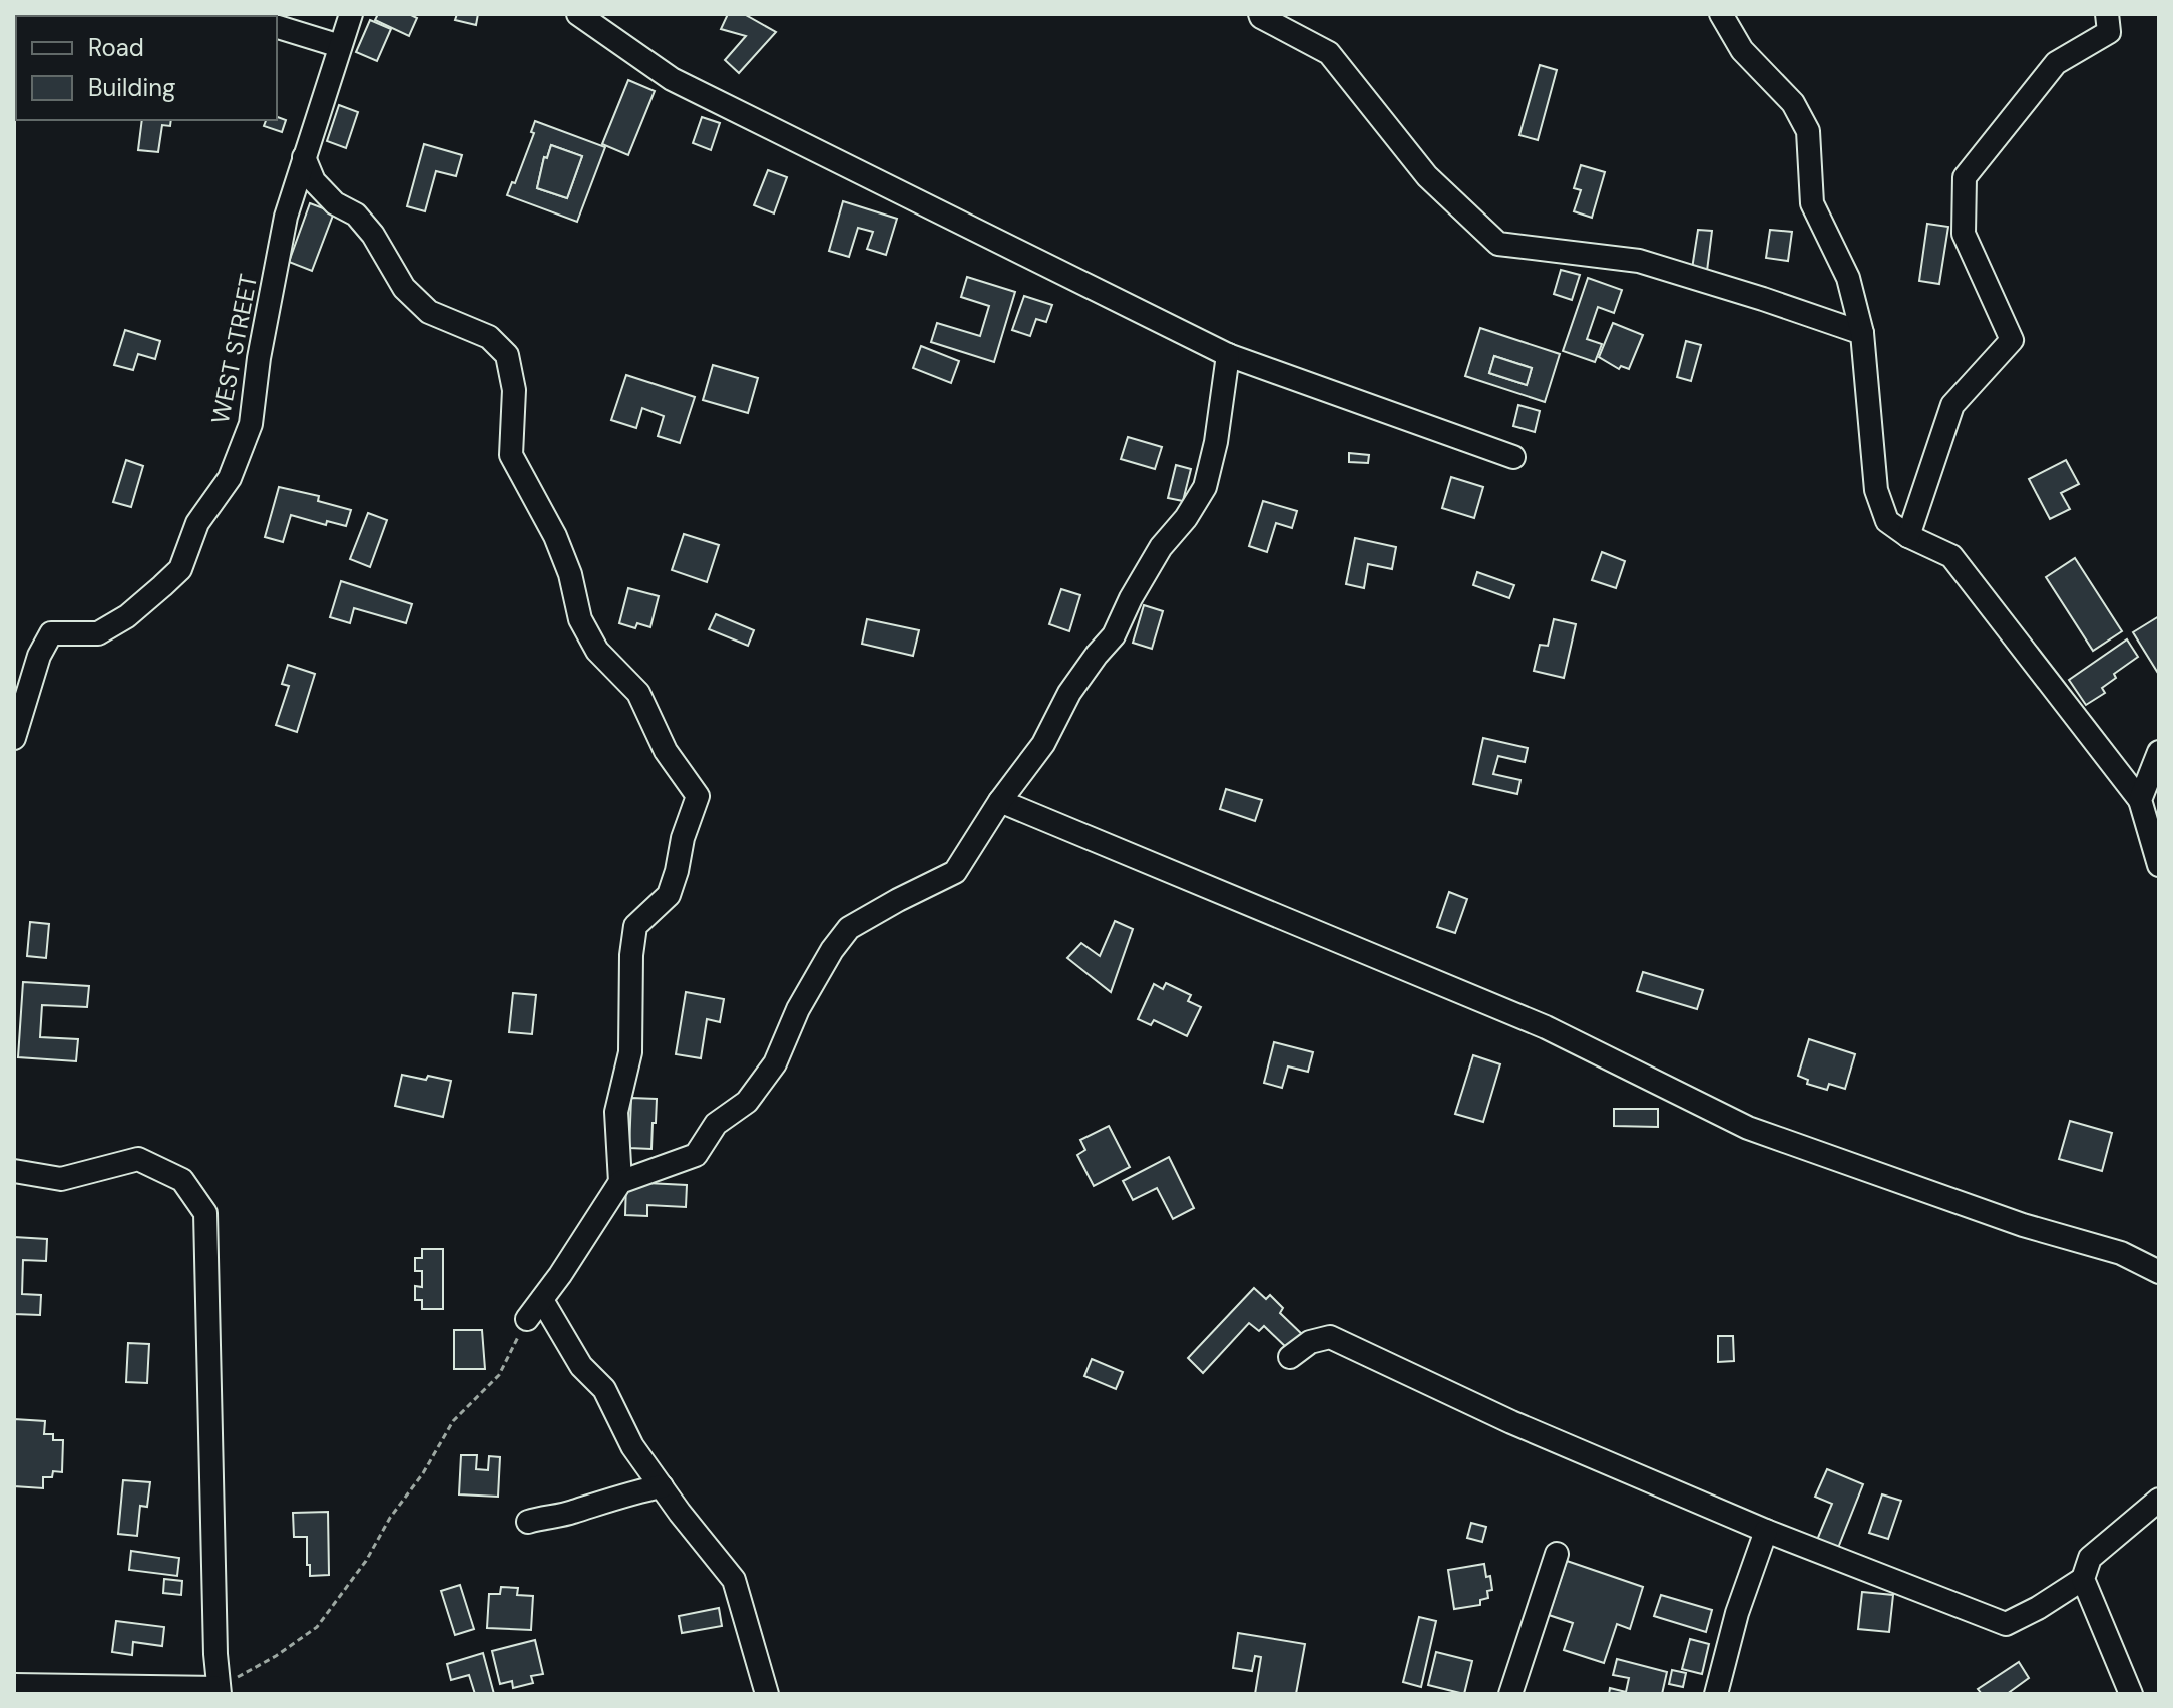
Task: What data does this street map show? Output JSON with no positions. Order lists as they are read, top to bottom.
{
  "streets": {
    "street": ["WEST STREET"]
  },
  "legend": ["Road", "Building"]
}
